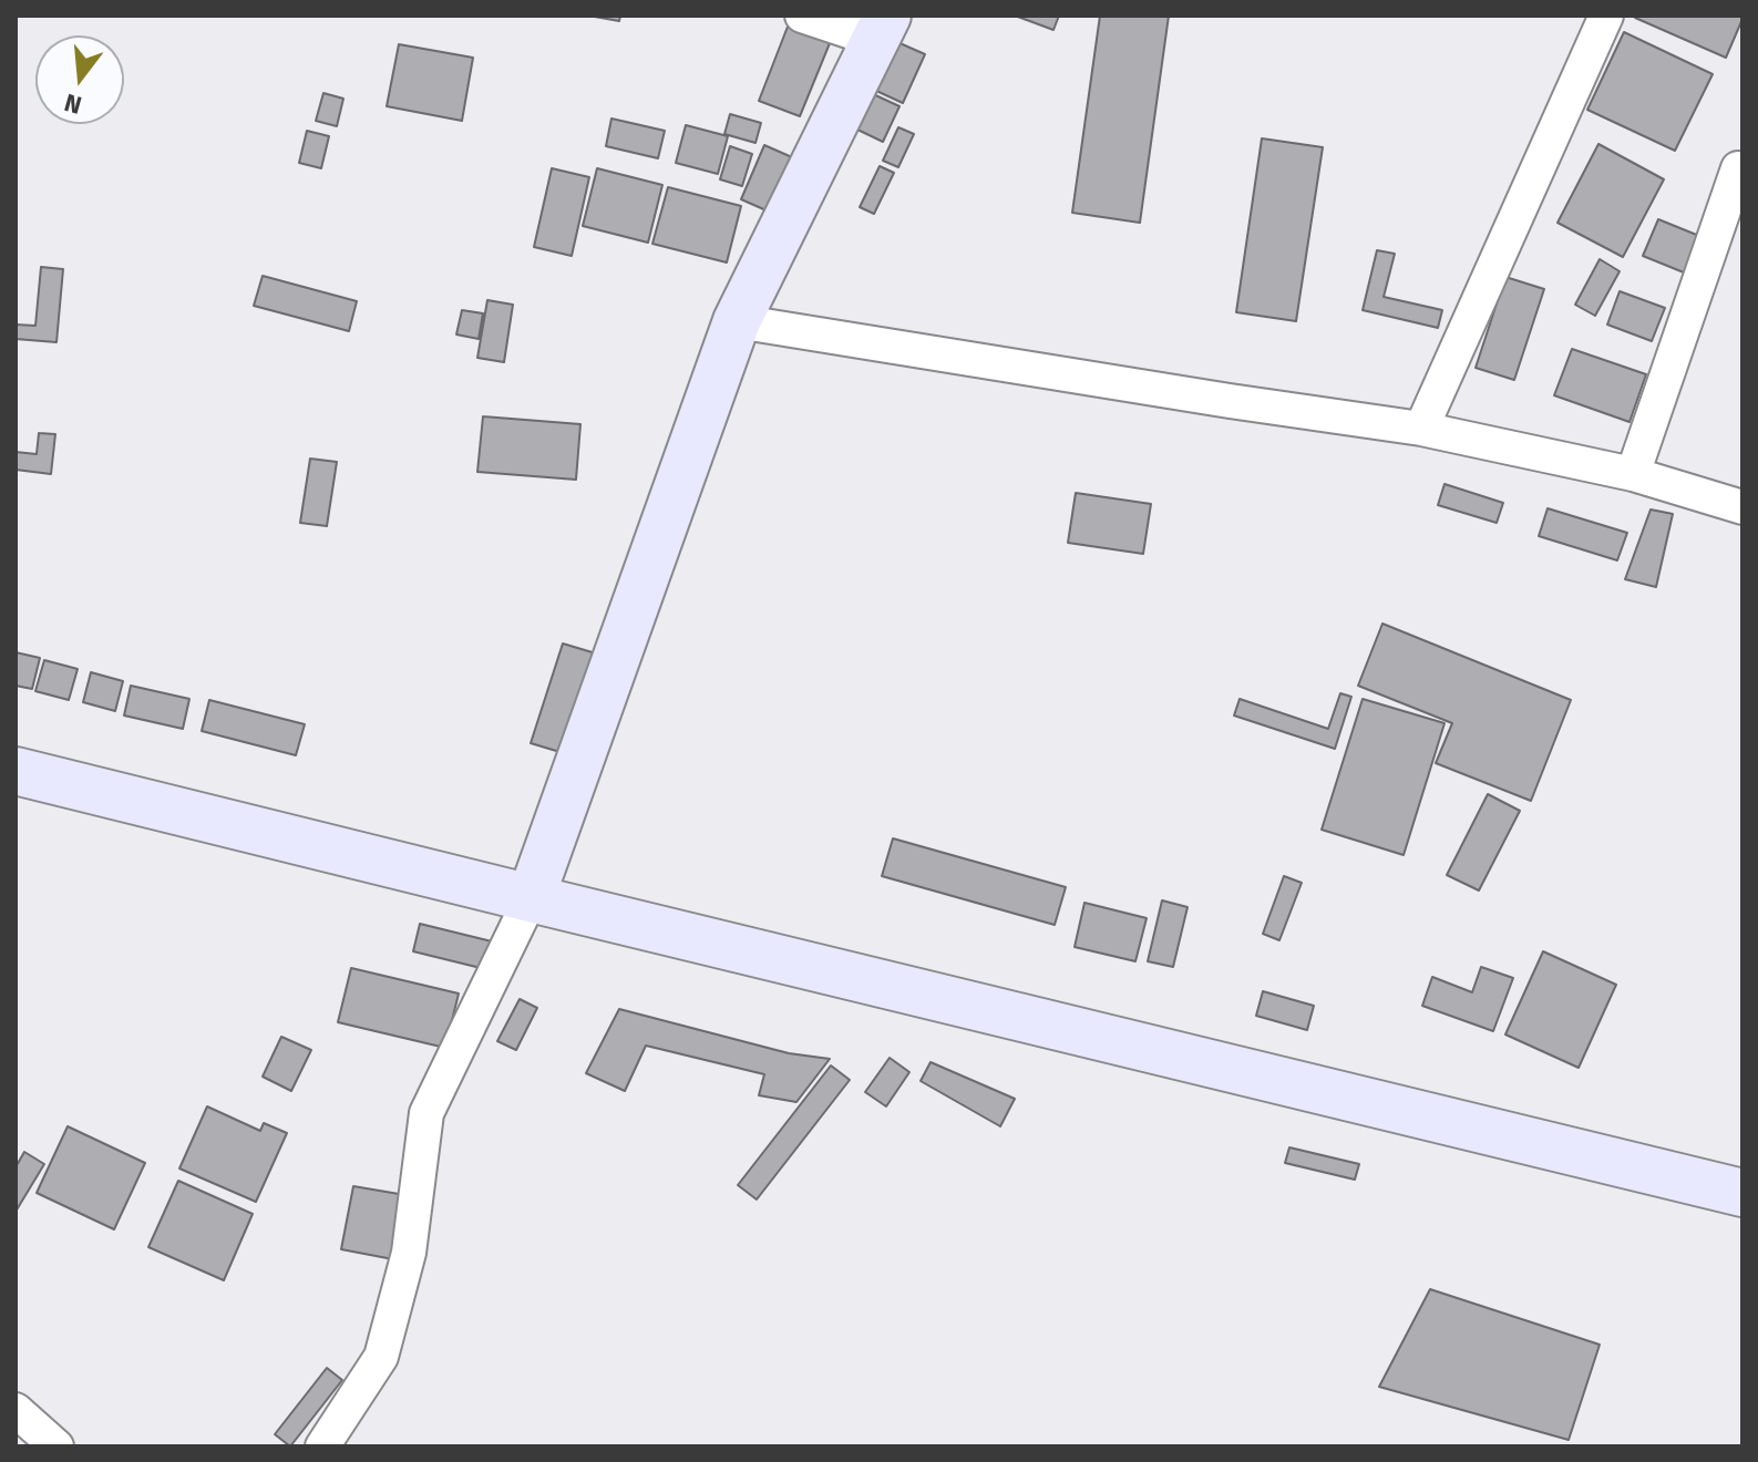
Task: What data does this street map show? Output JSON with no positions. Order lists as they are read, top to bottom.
{
  "north": "bottom"
}
